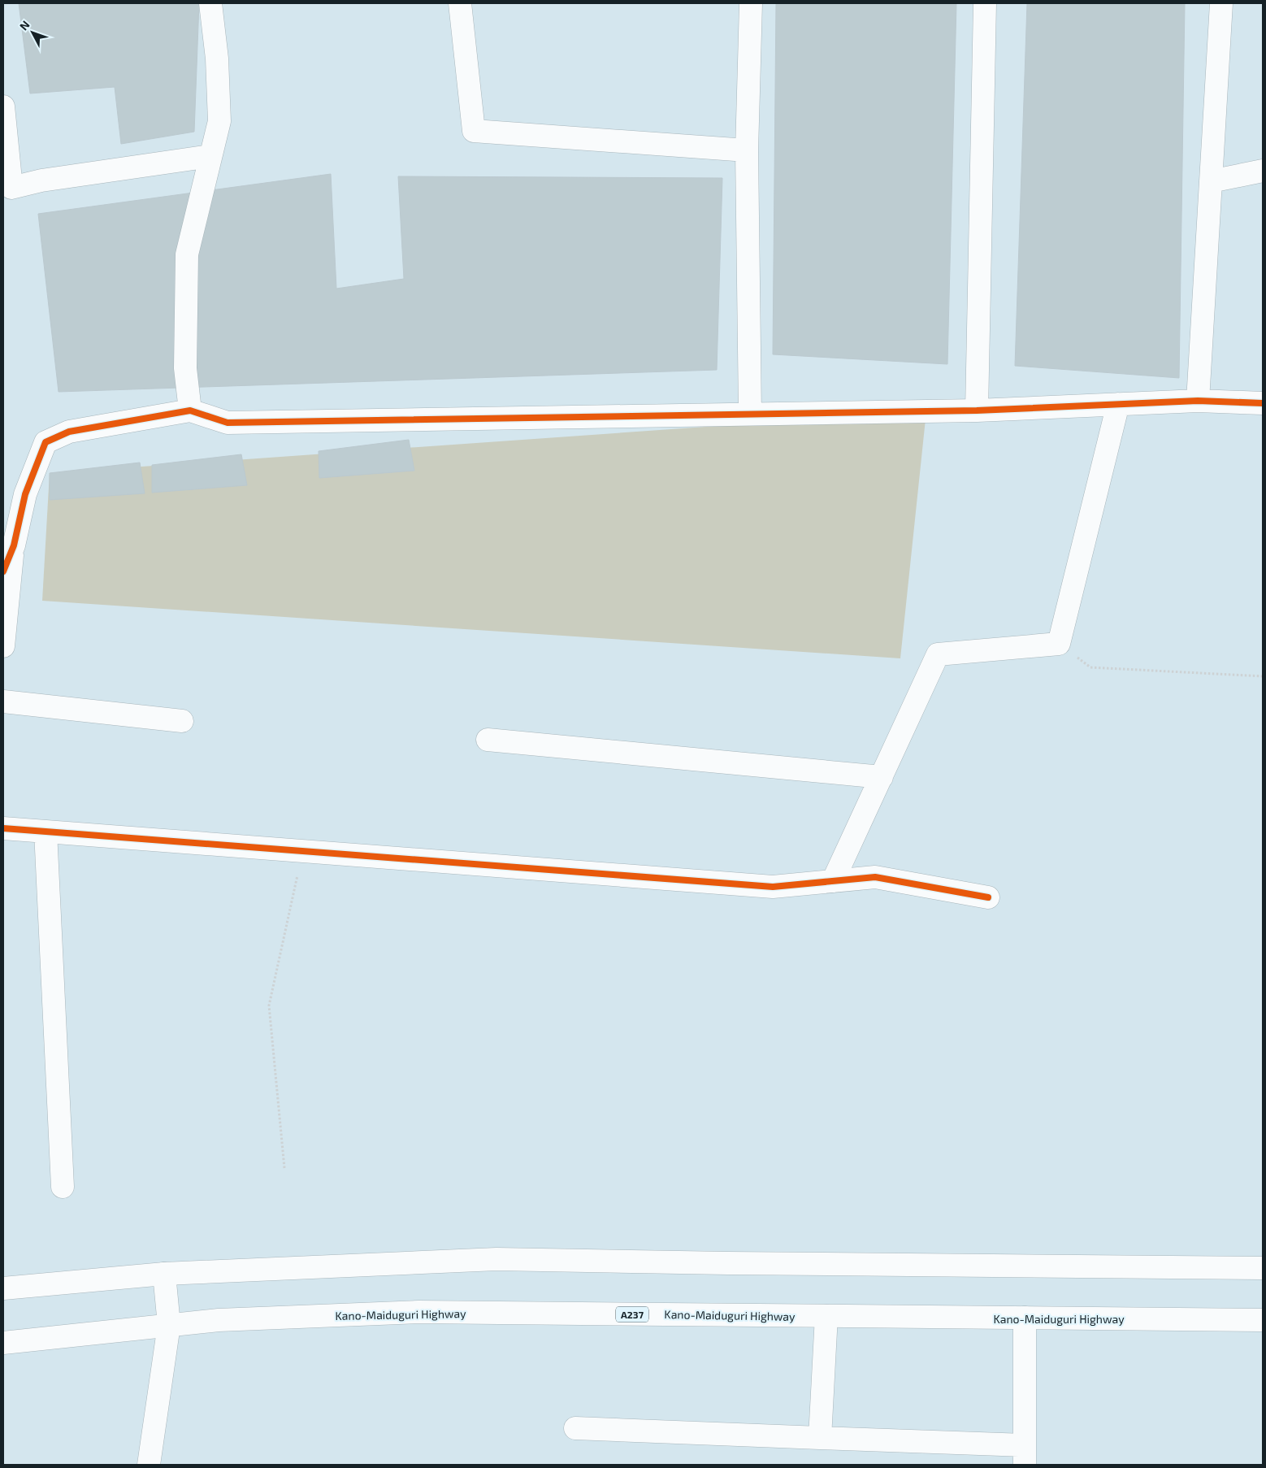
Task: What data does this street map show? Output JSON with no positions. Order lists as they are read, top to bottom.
{
  "streets": {
    "main road": ["Kano-Maiduguri Highway", "A237"]
  },
  "north": "top left"
}
